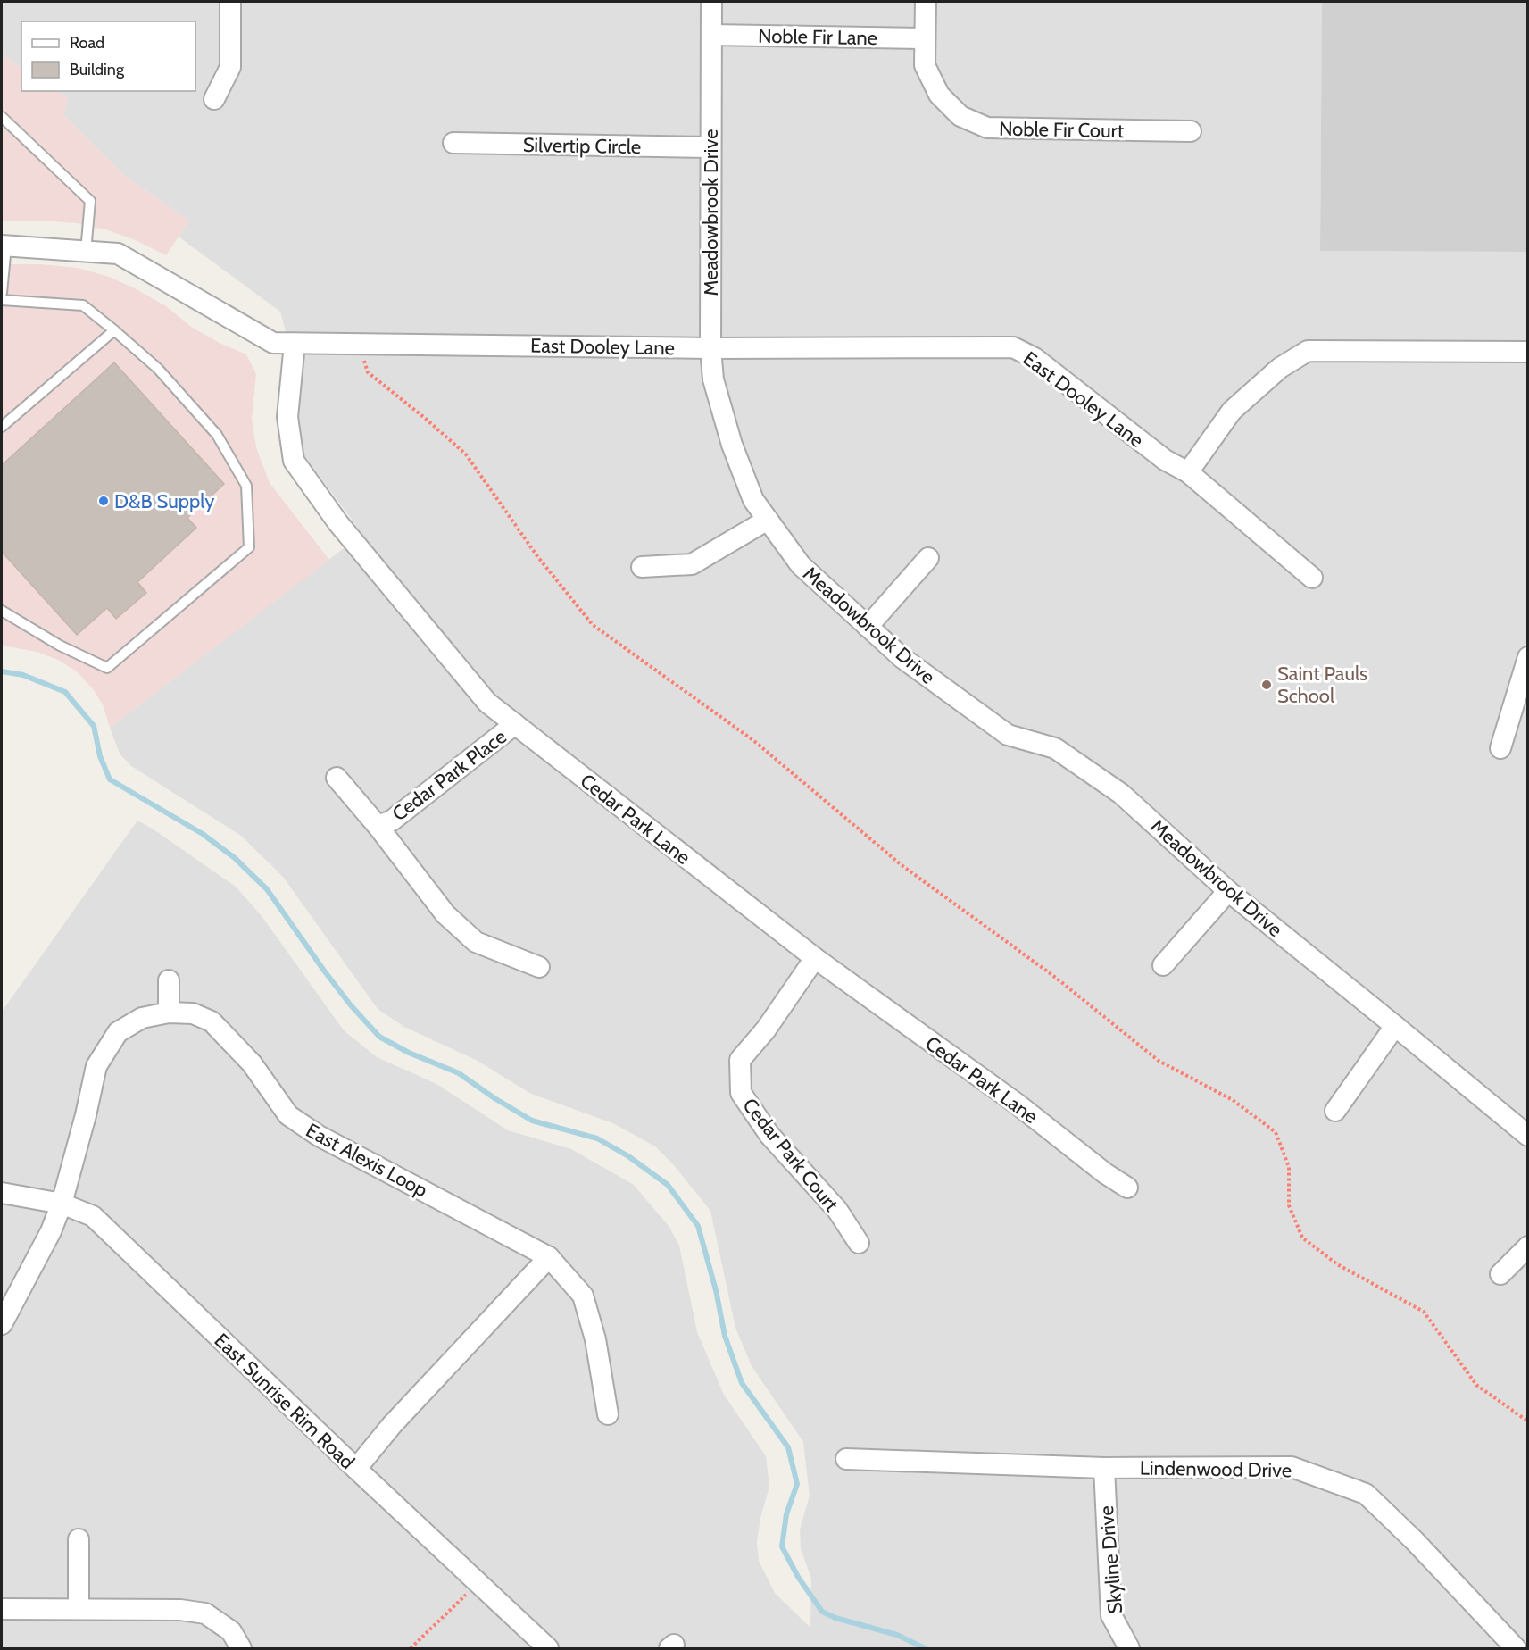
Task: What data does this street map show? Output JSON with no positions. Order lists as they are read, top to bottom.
{
  "streets": {
    "street": [
      "Noble Fir Lane",
      "Noble Fir Court",
      "Silvertip Circle",
      "Meadowbrook Drive",
      "East Dooley Lane",
      "Cedar Park Place",
      "Cedar Park Lane",
      "Cedar Park Court",
      "East Alexis Loop",
      "East Sunrise Rim Road",
      "Lindenwood Drive",
      "Skyline Drive"
    ]
  },
  "crossings": [
    ["Noble Fir Lane", "Noble Fir Court"],
    ["Noble Fir Lane", "Meadowbrook Drive"],
    ["Silvertip Circle", "Meadowbrook Drive"],
    ["Meadowbrook Drive", "East Dooley Lane"],
    ["East Dooley Lane", "Cedar Park Lane"],
    ["Cedar Park Place", "Cedar Park Lane"],
    ["Cedar Park Lane", "Cedar Park Court"],
    ["East Alexis Loop", "East Sunrise Rim Road"],
    ["Lindenwood Drive", "Skyline Drive"]
  ],
  "places": ["D&B Supply", "Saint Pauls School"],
  "legend": ["Road", "Building"]
}
